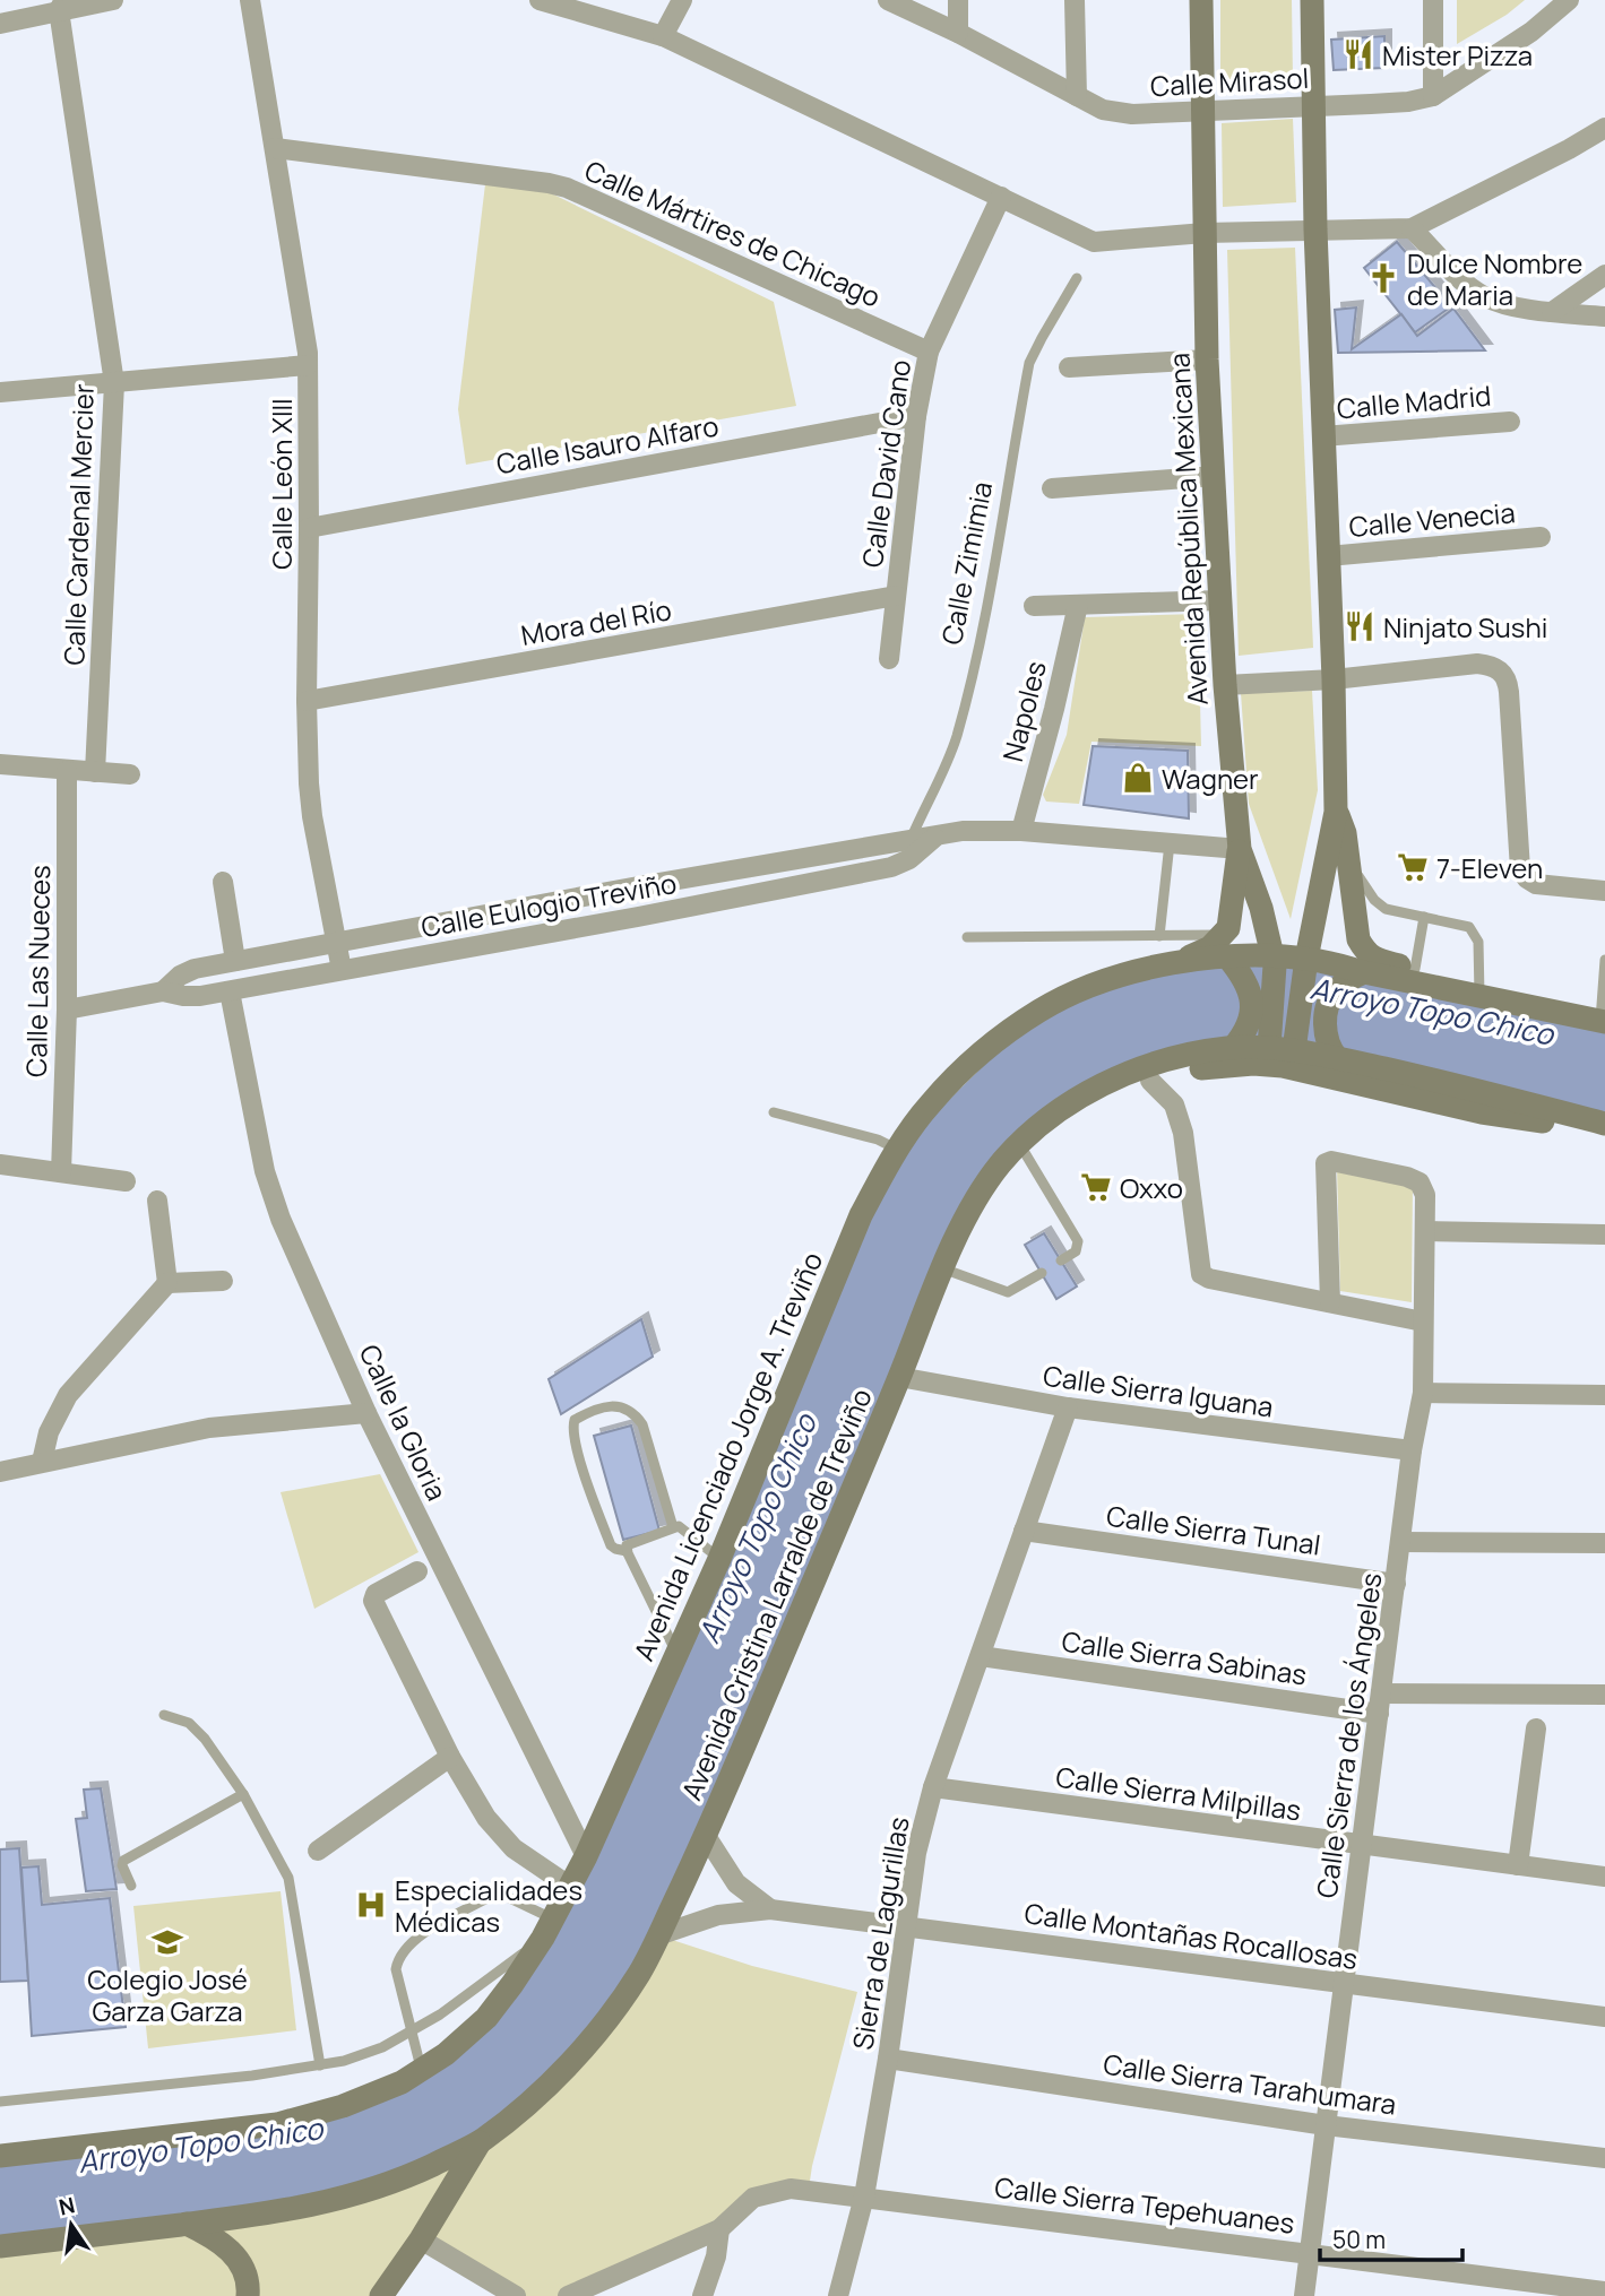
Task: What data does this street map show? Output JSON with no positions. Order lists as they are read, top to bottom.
{
  "streets": {
    "main road": ["Avenida República Mexicana", "Avenida Licenciado Jorge A. Treviño", "Avenida Cristina Larralde de Treviño"],
    "street": [
      "Calle Mirasol",
      "Calle Mártires de Chicago",
      "Calle Madrid",
      "Calle Isauro Alfaro",
      "Calle David Cano",
      "Calle León XIII",
      "Calle Venecia",
      "Calle Cardenal Mercier",
      "Mora del Río",
      "Napoles",
      "Calle Eulogio Treviño",
      "Calle Las Nueces",
      "Calle Sierra Iguana",
      "Calle la Gloria",
      "Calle Sierra Tunal",
      "Calle Sierra Sabinas",
      "Calle Sierra de los Ángeles",
      "Calle Sierra Milpillas",
      "Sierra de Lagurillas",
      "Calle Montañas Rocallosas",
      "Calle Sierra Tarahumara",
      "Calle Sierra Tepehuanes"
    ],
    "lane": ["Calle Zimimia"]
  },
  "crossings": [
    ["Calle Mirasol", "Avenida República Mexicana"],
    ["Calle Mártires de Chicago", "Calle David Cano"],
    ["Calle Mártires de Chicago", "Calle León XIII"],
    ["Calle Isauro Alfaro", "Calle David Cano"],
    ["Calle Isauro Alfaro", "Calle León XIII"],
    ["Calle David Cano", "Mora del Río"],
    ["Calle León XIII", "Mora del Río"],
    ["Calle León XIII", "Calle Eulogio Treviño"],
    ["Avenida República Mexicana", "Calle Eulogio Treviño"],
    ["Avenida República Mexicana", "Avenida Cristina Larralde de Treviño"],
    ["Calle Zimimia", "Calle Eulogio Treviño"],
    ["Napoles", "Calle Eulogio Treviño"],
    ["Calle Eulogio Treviño", "Calle Las Nueces"],
    ["Calle Eulogio Treviño", "Calle la Gloria"],
    ["Calle Sierra Iguana", "Avenida Cristina Larralde de Treviño"],
    ["Calle Sierra Iguana", "Calle Sierra de los Ángeles"],
    ["Calle Sierra Iguana", "Sierra de Lagurillas"],
    ["Calle la Gloria", "Avenida Licenciado Jorge A. Treviño"],
    ["Calle Sierra Tunal", "Calle Sierra de los Ángeles"],
    ["Calle Sierra Tunal", "Sierra de Lagurillas"],
    ["Avenida Cristina Larralde de Treviño", "Calle Montañas Rocallosas"],
    ["Calle Sierra Sabinas", "Calle Sierra de los Ángeles"],
    ["Calle Sierra Sabinas", "Sierra de Lagurillas"],
    ["Calle Sierra de los Ángeles", "Calle Sierra Milpillas"],
    ["Calle Sierra de los Ángeles", "Calle Montañas Rocallosas"],
    ["Calle Sierra de los Ángeles", "Calle Sierra Tarahumara"],
    ["Calle Sierra de los Ángeles", "Calle Sierra Tepehuanes"],
    ["Calle Sierra Milpillas", "Sierra de Lagurillas"],
    ["Sierra de Lagurillas", "Calle Montañas Rocallosas"],
    ["Sierra de Lagurillas", "Calle Sierra Tarahumara"],
    ["Sierra de Lagurillas", "Calle Sierra Tepehuanes"]
  ],
  "water": ["Arroyo Topo Chico"],
  "places": {
    "restaurant": ["Mister Pizza", "Ninjato Sushi"],
    "church": ["Dulce Nombre de Maria"],
    "shop": ["Wagner"],
    "supermarket": ["7-Eleven", "Oxxo"],
    "hospital": ["Especialidades Médicas"],
    "school or university": ["Colegio José Garza Garza"]
  },
  "scale_bar": "50 m",
  "north": "top"
}
